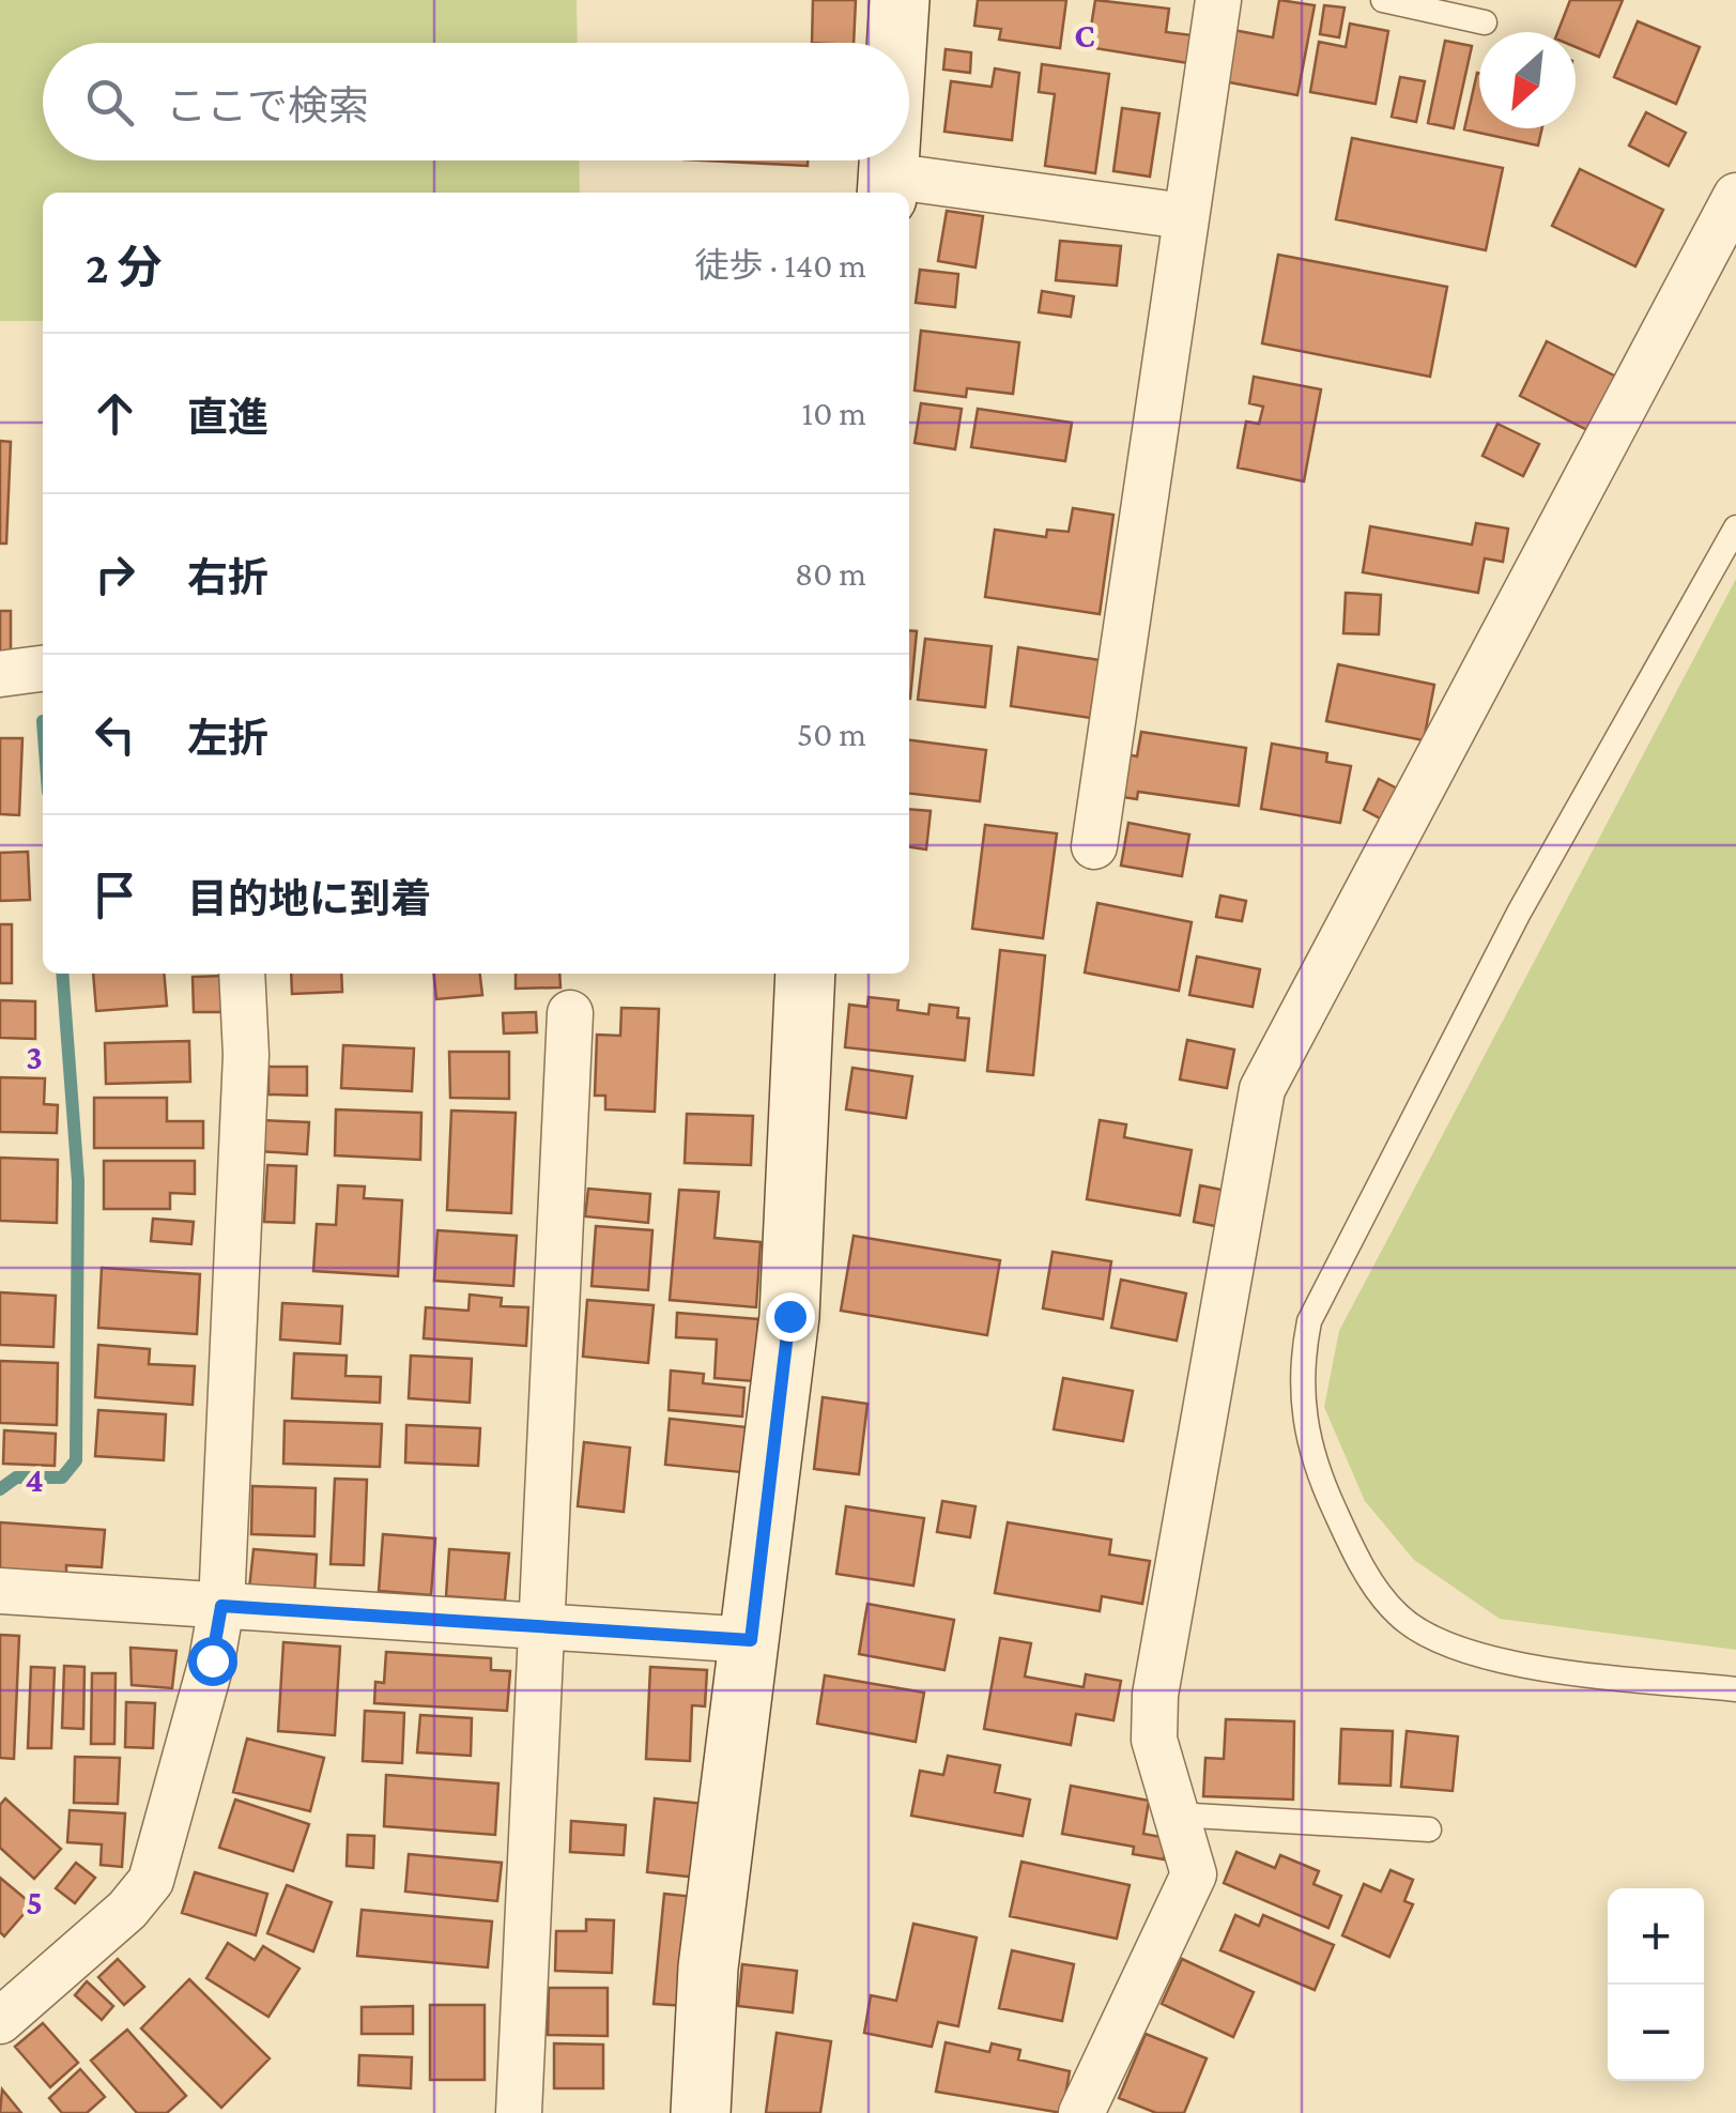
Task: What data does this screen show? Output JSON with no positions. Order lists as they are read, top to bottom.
{
  "north": "bottom left",
  "page": {
    "search": "ここで検索",
    "heading": ["2 分", "徒歩 · 140 m"],
    "list": [
      ["直進", "10 m"],
      ["右折", "80 m"],
      ["左折", "50 m"],
      "目的地に到着"
    ],
    "map_buttons": ["+", "−"]
  },
  "grid": {
    "columns": ["C"],
    "rows": ["3", "4", "5"]
  }
}
